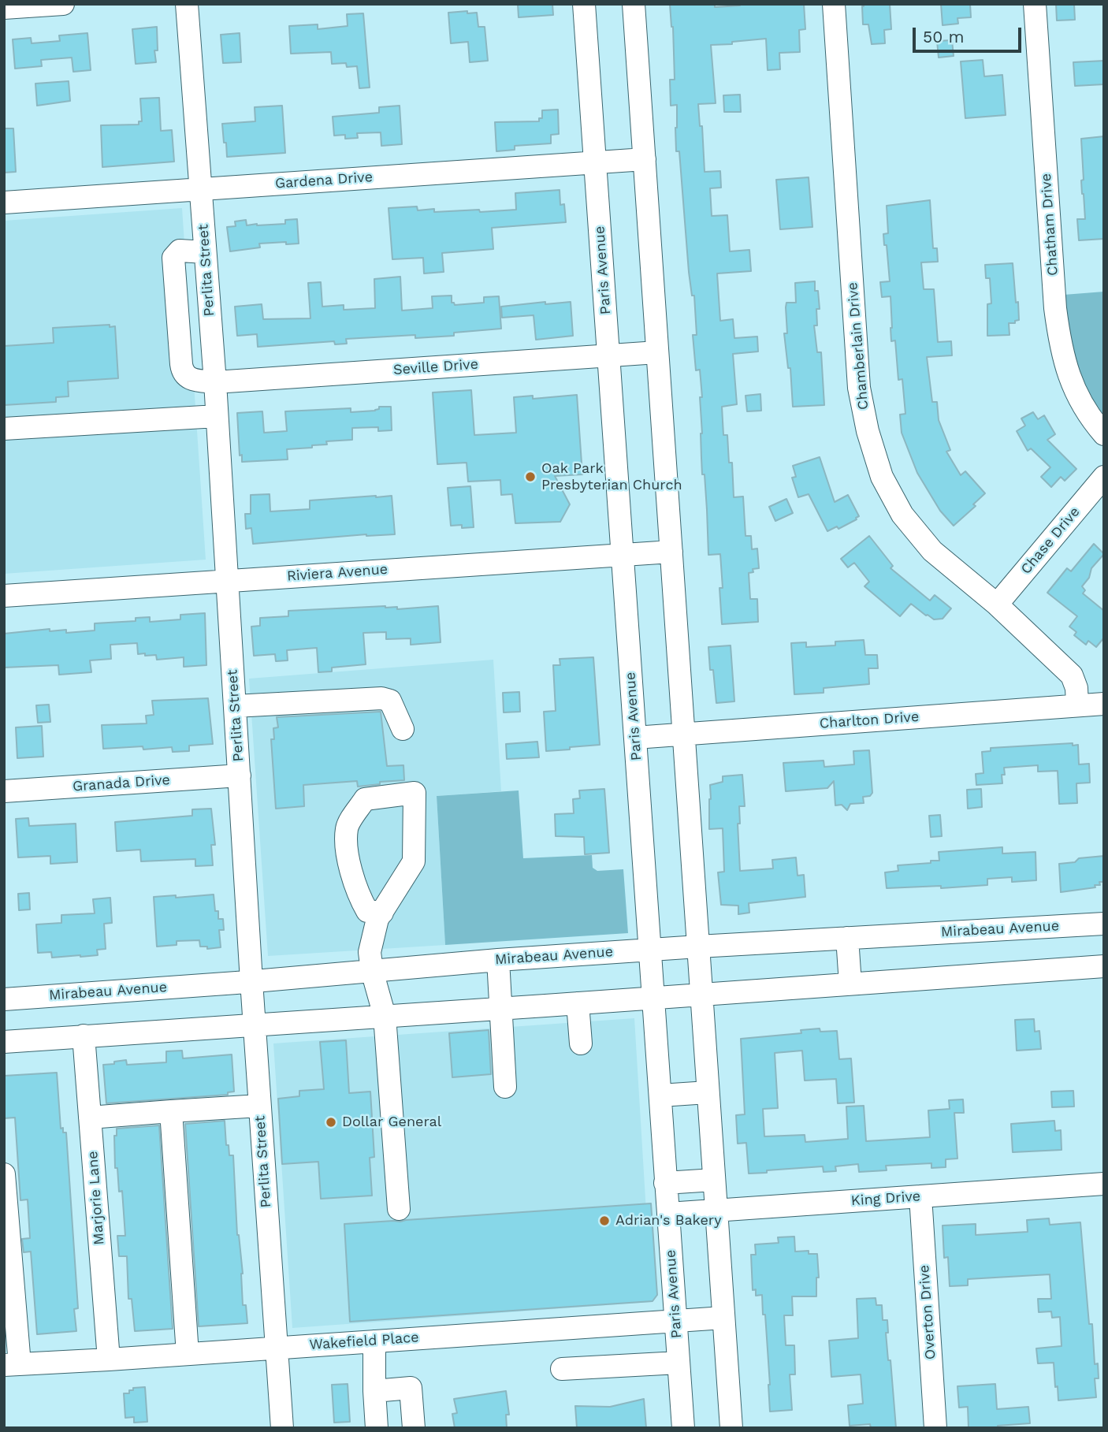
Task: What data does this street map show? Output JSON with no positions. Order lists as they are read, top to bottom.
{
  "streets": {
    "street": [
      "Gardena Drive",
      "Chatham Drive",
      "Perlita Street",
      "Paris Avenue",
      "Chamberlain Drive",
      "Seville Drive",
      "Chase Drive",
      "Riviera Avenue",
      "Charlton Drive",
      "Granada Drive",
      "Mirabeau Avenue",
      "Marjorie Lane",
      "King Drive",
      "Overton Drive",
      "Wakefield Place"
    ]
  },
  "crossings": [
    ["Gardena Drive", "Perlita Street"],
    ["Gardena Drive", "Paris Avenue"],
    ["Perlita Street", "Seville Drive"],
    ["Perlita Street", "Riviera Avenue"],
    ["Perlita Street", "Granada Drive"],
    ["Perlita Street", "Mirabeau Avenue"],
    ["Perlita Street", "Wakefield Place"],
    ["Paris Avenue", "Seville Drive"],
    ["Paris Avenue", "Riviera Avenue"],
    ["Paris Avenue", "Charlton Drive"],
    ["Paris Avenue", "Mirabeau Avenue"],
    ["Paris Avenue", "King Drive"],
    ["Paris Avenue", "Wakefield Place"],
    ["Chamberlain Drive", "Chase Drive"],
    ["Chamberlain Drive", "Charlton Drive"],
    ["Marjorie Lane", "Wakefield Place"],
    ["King Drive", "Overton Drive"]
  ],
  "places": ["Oak Park Presbyterian Church", "Dollar General", "Adrian's Bakery"],
  "scale_bar": "50 m"
}
